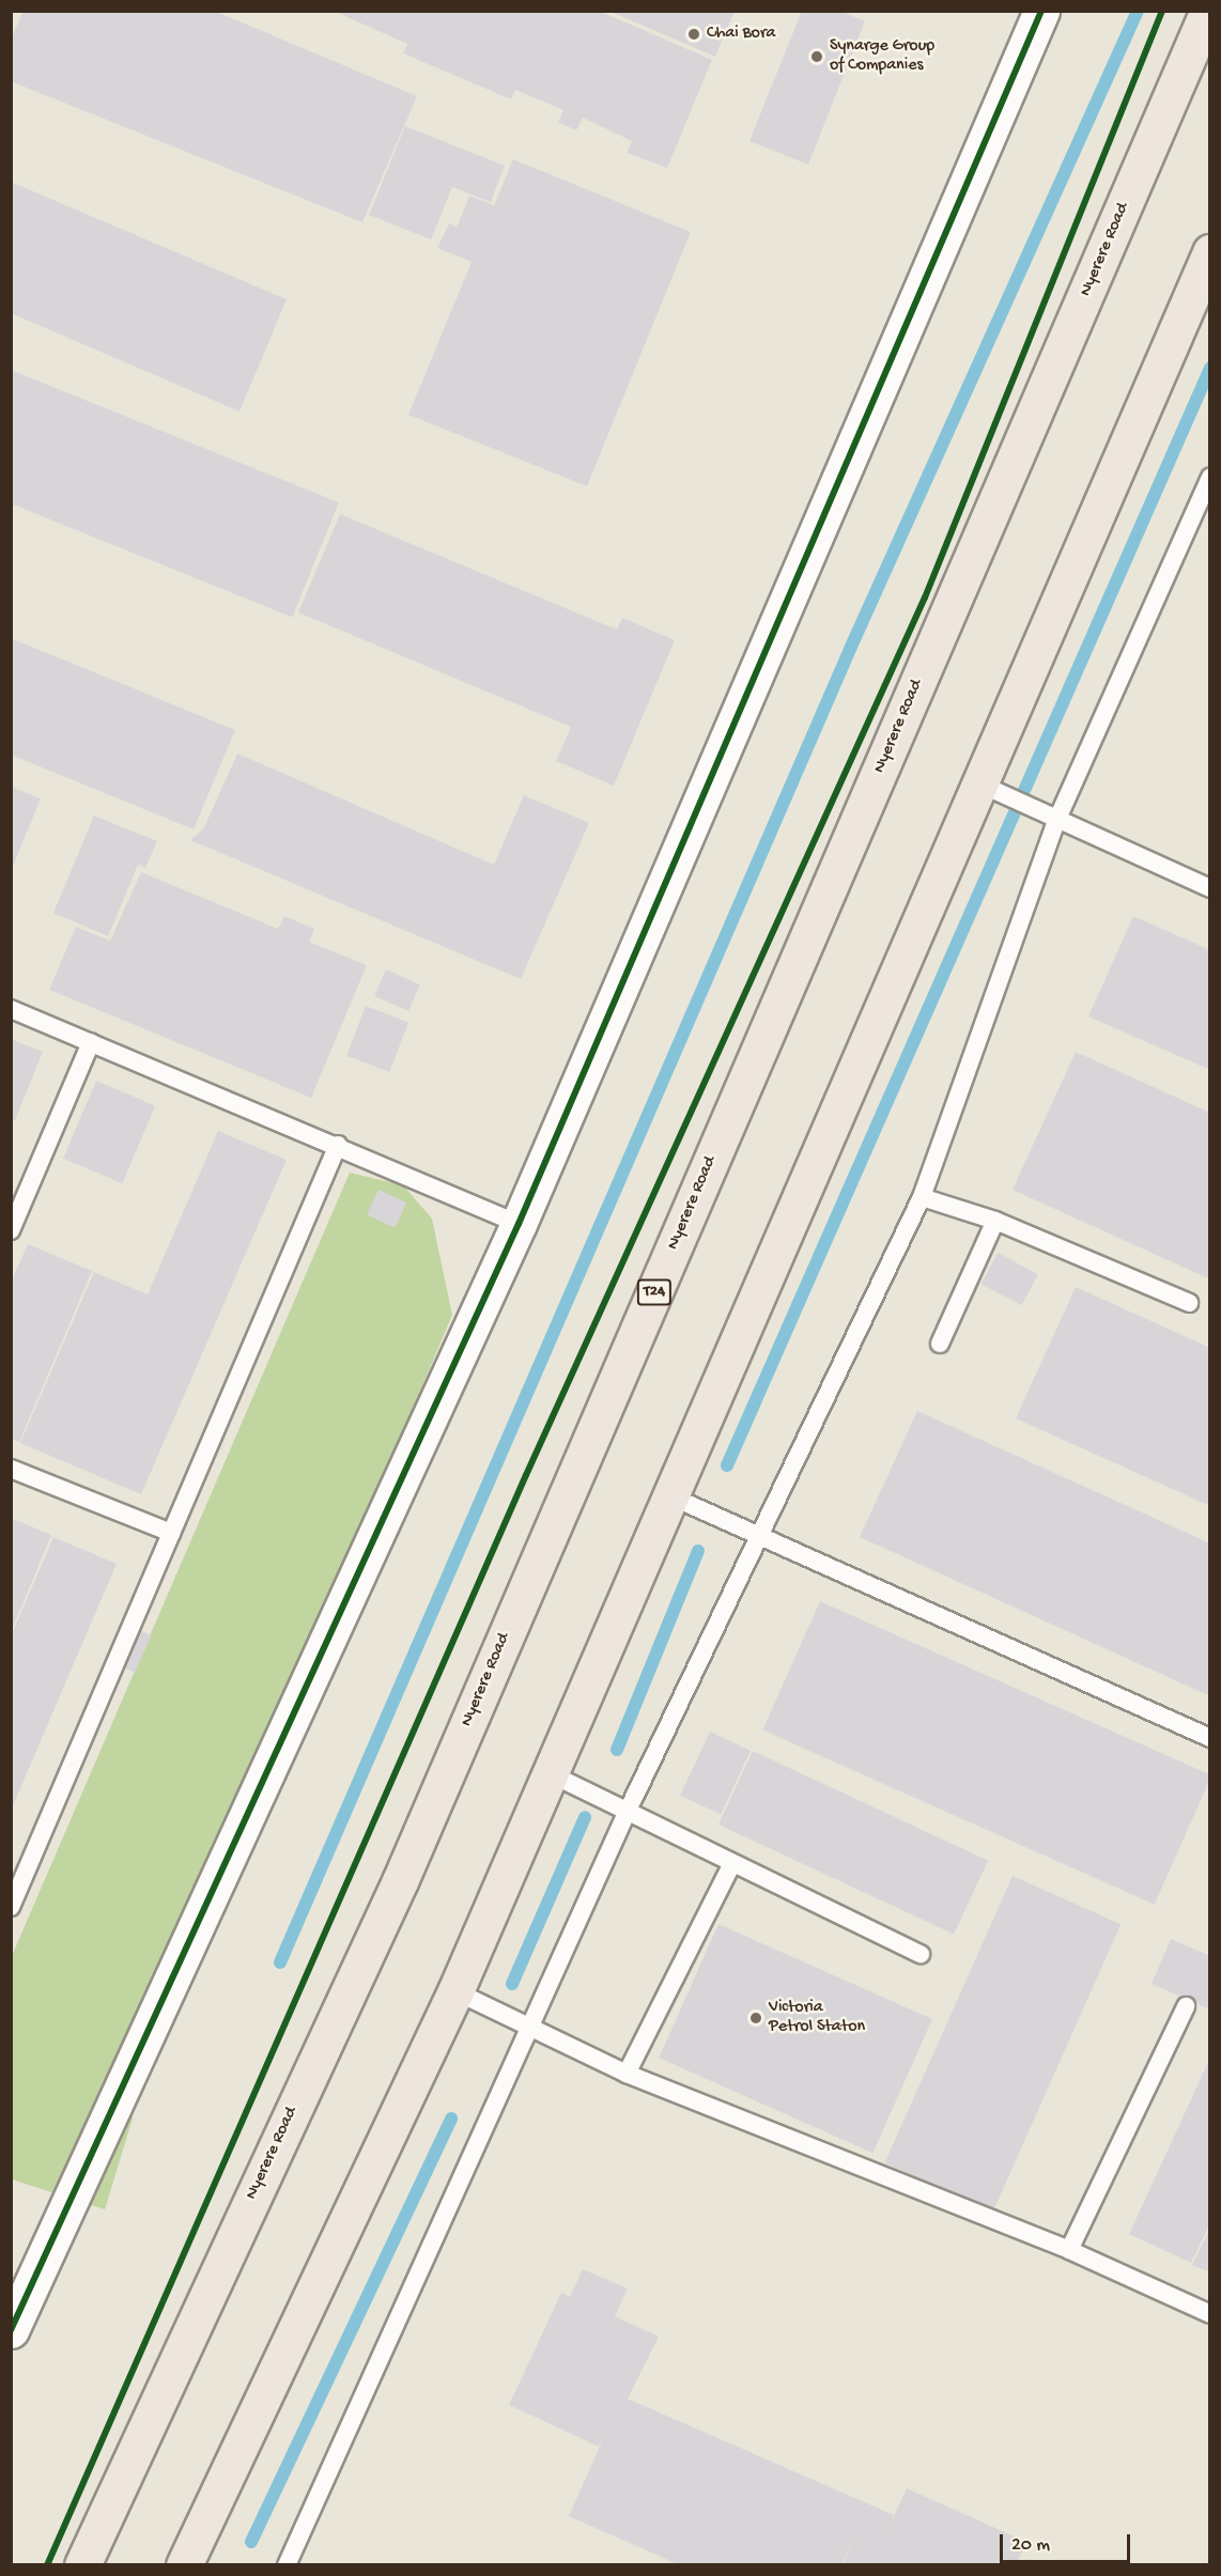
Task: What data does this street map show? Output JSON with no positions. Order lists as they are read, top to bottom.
{
  "streets": {
    "highway": ["Nyerere Road", "T24"]
  },
  "places": ["Chai Bora", "Synarge Group of Companies", "Victoria Petrol Staton"],
  "scale_bar": "20 m"
}
